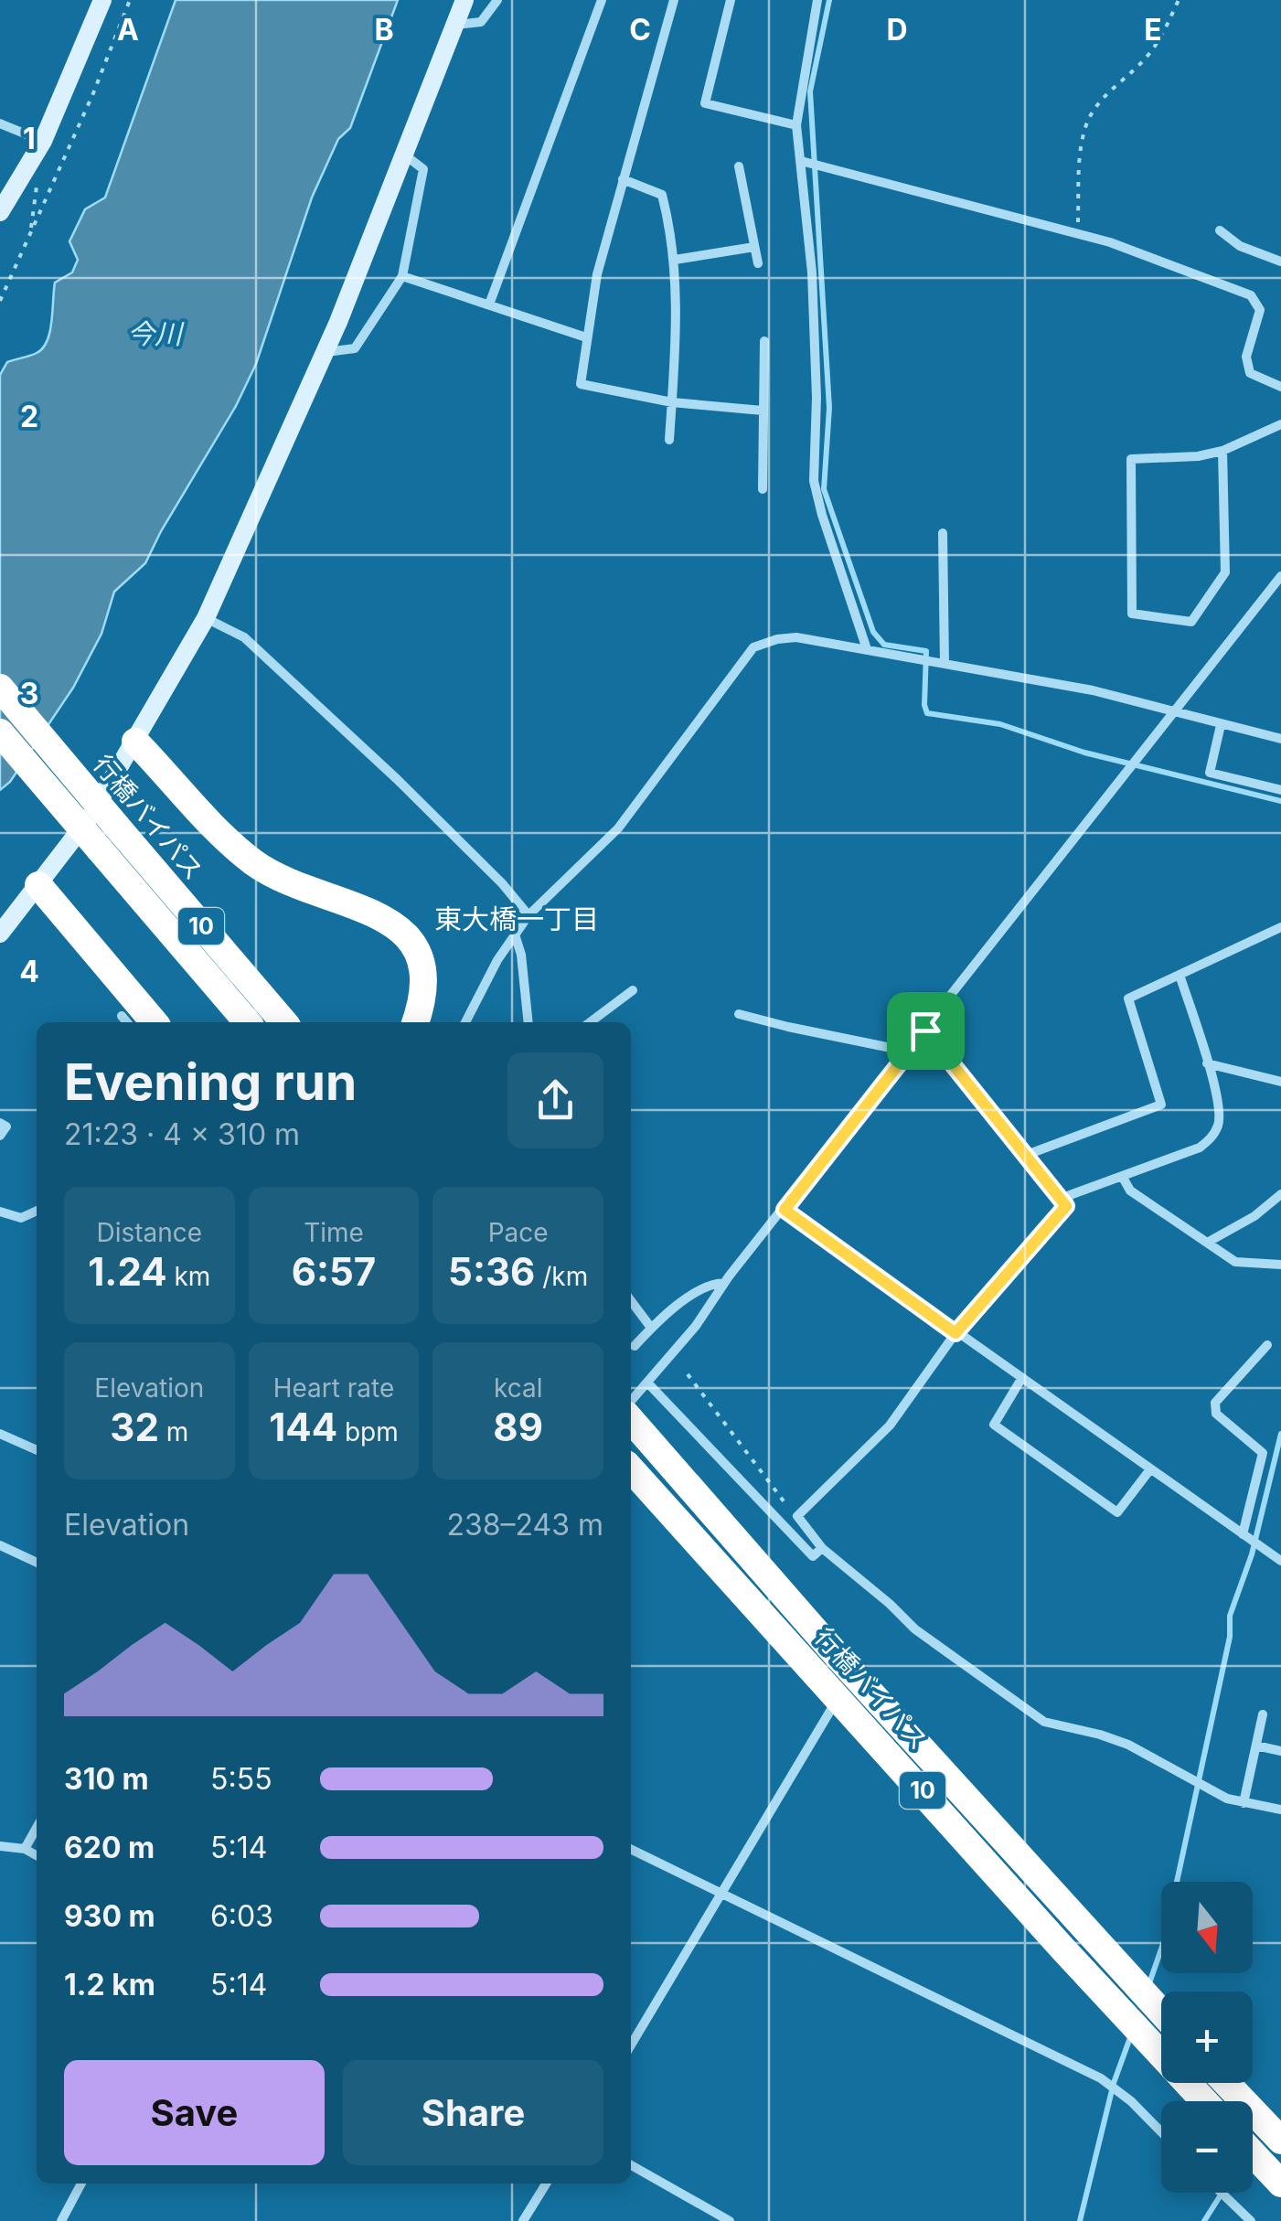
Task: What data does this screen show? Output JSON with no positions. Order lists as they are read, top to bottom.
{
  "streets": {
    "highway": ["行橋バイパス", "10"]
  },
  "districts": ["東大橋一丁目"],
  "water": ["今川"],
  "north": "bottom",
  "page": {
    "heading": ["Evening run", "21:23 · 4 × 310 m"],
    "stats": [
      ["Distance", "1.24 km"],
      ["Time", "6:57"],
      ["Pace", "5:36 /km"],
      ["Elevation", "32 m"],
      ["Heart rate", "144 bpm"],
      ["kcal", "89"]
    ],
    "chart": ["Elevation", "238–243 m"],
    "list": [
      {
        "name": "310 m",
        "note": "5:55"
      },
      {
        "name": "620 m",
        "note": "5:14"
      },
      {
        "name": "930 m",
        "note": "6:03"
      },
      {
        "name": "1.2 km",
        "note": "5:14"
      }
    ],
    "map_buttons": ["+", "−"],
    "buttons": ["Save", "Share"]
  },
  "grid": {
    "columns": [
      "A",
      "B",
      "C",
      "D",
      "E"
    ],
    "rows": [
      "1",
      "2",
      "3",
      "4"
    ]
  }
}
